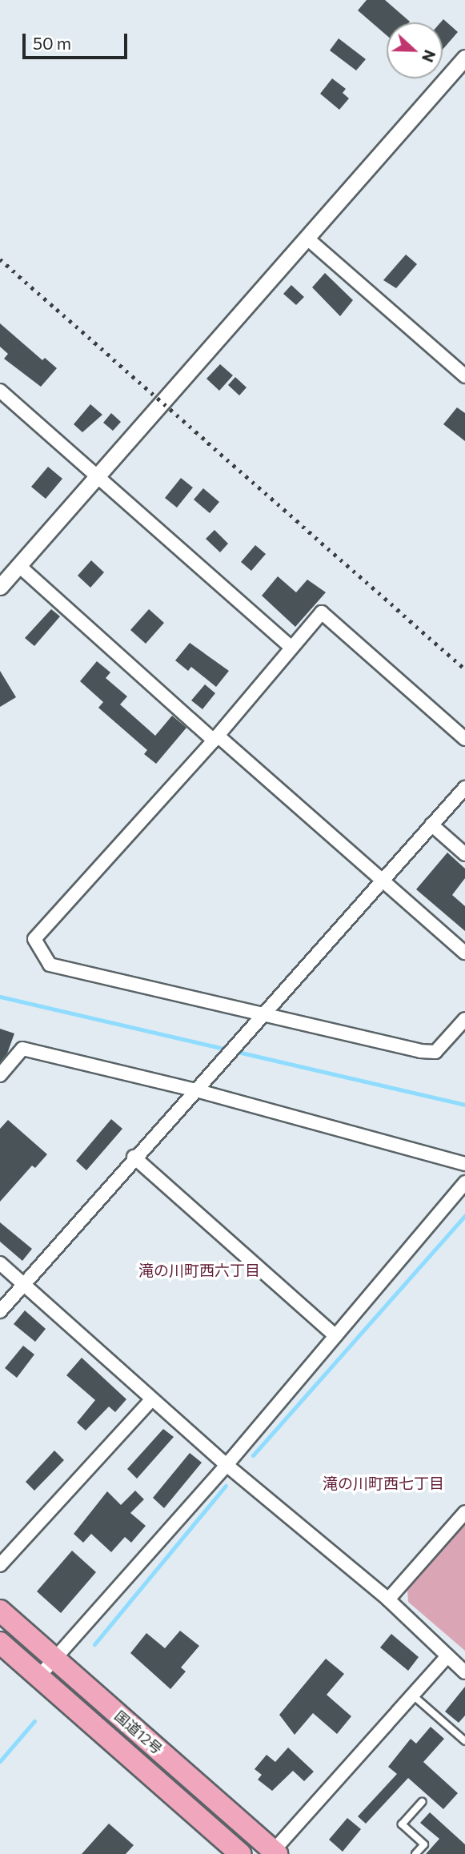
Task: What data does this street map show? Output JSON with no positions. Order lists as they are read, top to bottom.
{
  "streets": {
    "highway": ["国道12号"]
  },
  "districts": ["滝の川町西六丁目", "滝の川町西七丁目"],
  "scale_bar": "50 m",
  "north": "right"
}
